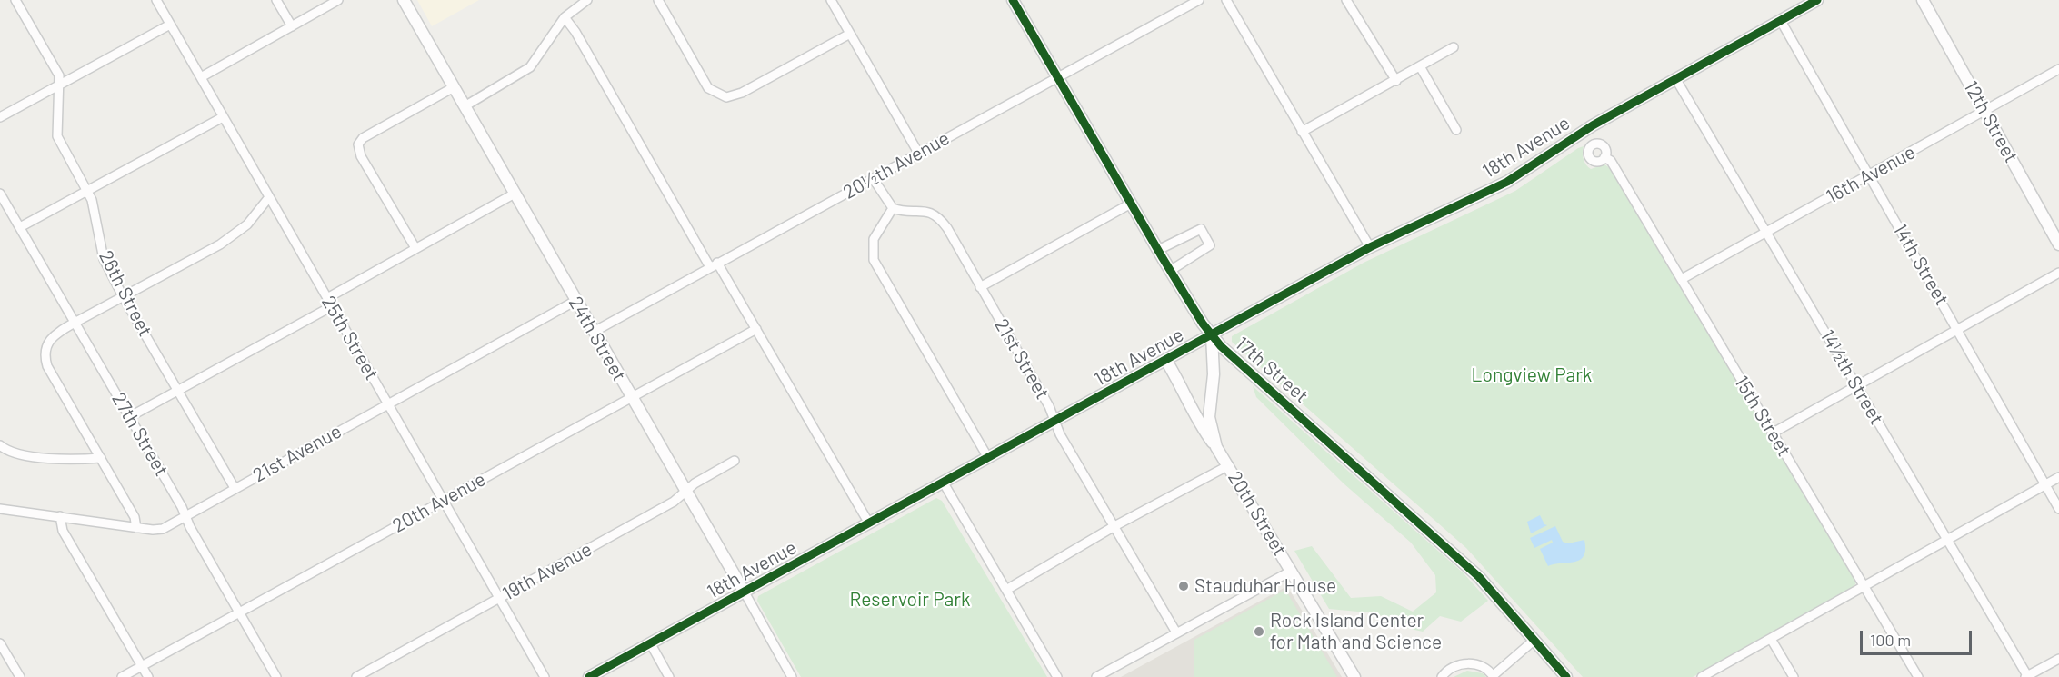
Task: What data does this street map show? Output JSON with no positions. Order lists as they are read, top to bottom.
{
  "streets": {
    "street": [
      "12th Street",
      "18th Avenue",
      "20½th Avenue",
      "16th Avenue",
      "14th Street",
      "26th Street",
      "25th Street",
      "24th Street",
      "21st Street",
      "17th Street",
      "14½th Street",
      "15th Street",
      "27th Street",
      "21st Avenue",
      "20th Avenue",
      "20th Street",
      "19th Avenue"
    ]
  },
  "crossings": [
    ["12th Street", "16th Avenue"],
    ["18th Avenue", "14th Street"],
    ["18th Avenue", "24th Street"],
    ["18th Avenue", "21st Street"],
    ["18th Avenue", "17th Street"],
    ["18th Avenue", "14½th Street"],
    ["18th Avenue", "20th Street"],
    ["20½th Avenue", "24th Street"],
    ["20½th Avenue", "17th Street"],
    ["16th Avenue", "14th Street"],
    ["16th Avenue", "14½th Street"],
    ["16th Avenue", "15th Street"],
    ["26th Street", "21st Avenue"],
    ["25th Street", "21st Avenue"],
    ["25th Street", "20th Avenue"],
    ["25th Street", "19th Avenue"],
    ["24th Street", "21st Avenue"],
    ["24th Street", "20th Avenue"],
    ["24th Street", "19th Avenue"],
    ["17th Street", "20th Street"],
    ["27th Street", "21st Avenue"],
    ["27th Street", "20th Avenue"]
  ],
  "parks": ["Longview Park", "Reservoir Park"],
  "places": ["Stauduhar House", "Rock Island Center for Math and Science"],
  "scale_bar": "100 m"
}
